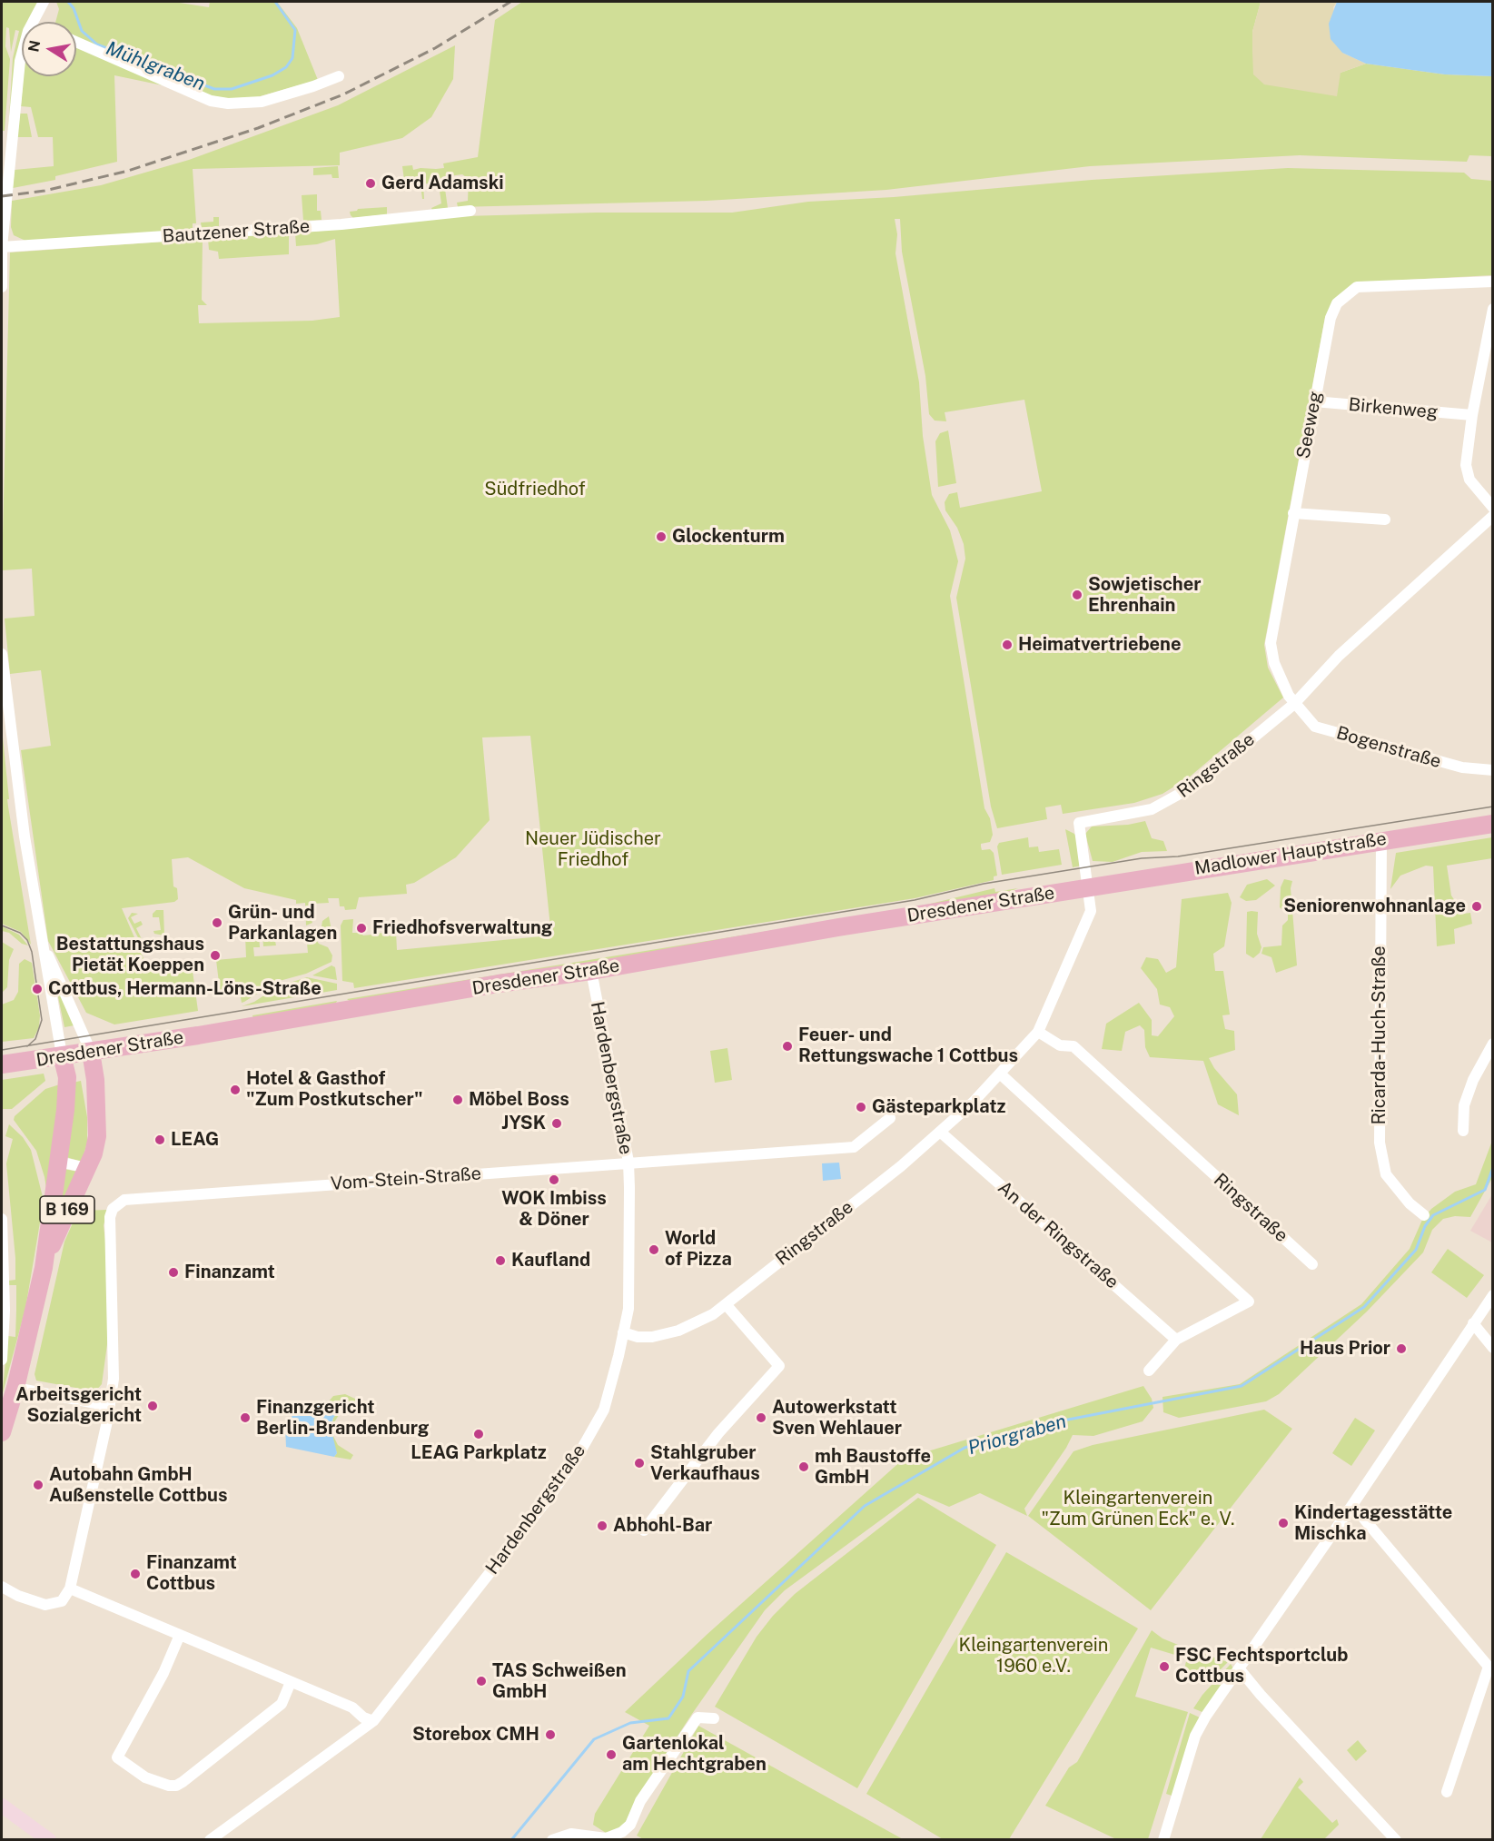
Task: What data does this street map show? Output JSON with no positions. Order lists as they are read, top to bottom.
{
  "streets": {
    "main road": ["Madlower Hauptstraße", "Dresdener Straße", "B 169"],
    "street": [
      "Bautzener Straße",
      "Birkenweg",
      "Seeweg",
      "Bogenstraße",
      "Ringstraße",
      "Ricarda-Huch-Straße",
      "Hardenbergstraße",
      "Vom-Stein-Straße",
      "An der Ringstraße"
    ]
  },
  "crossings": [
    ["Birkenweg", "Seeweg"],
    ["Seeweg", "Bogenstraße"],
    ["Seeweg", "Ringstraße"],
    ["Bogenstraße", "Ringstraße"],
    ["Ringstraße", "Madlower Hauptstraße"],
    ["Ringstraße", "Dresdener Straße"],
    ["Ringstraße", "Hardenbergstraße"],
    ["Ringstraße", "An der Ringstraße"],
    ["Madlower Hauptstraße", "Dresdener Straße"],
    ["Madlower Hauptstraße", "Ricarda-Huch-Straße"],
    ["Dresdener Straße", "Hardenbergstraße"],
    ["Dresdener Straße", "B 169"],
    ["Hardenbergstraße", "Vom-Stein-Straße"]
  ],
  "water": ["Mühlgraben", "Priorgraben"],
  "parks": [
    "Südfriedhof",
    "Neuer Jüdischer Friedhof",
    "Kleingartenverein \"Zum Grünen Eck\" e. V.",
    "Kleingartenverein 1960 e.V."
  ],
  "places": [
    "Gerd Adamski",
    "Glockenturm",
    "Sowjetischer Ehrenhain",
    "Heimatvertriebene",
    "Seniorenwohnanlage",
    "Grün- und Parkanlagen",
    "Friedhofsverwaltung",
    "Bestattungshaus Pietät Koeppen",
    "Cottbus, Hermann-Löns-Straße",
    "Feuer- und Rettungswache 1 Cottbus",
    "Hotel & Gasthof \"Zum Postkutscher\"",
    "Möbel Boss",
    "Gästeparkplatz",
    "JYSK",
    "LEAG",
    "WOK Imbiss & Döner",
    "World of Pizza",
    "Kaufland",
    "Finanzamt",
    "Haus Prior",
    "Arbeitsgericht Sozialgericht",
    "Finanzgericht Berlin-Brandenburg",
    "Autowerkstatt Sven Wehlauer",
    "LEAG Parkplatz",
    "Stahlgruber Verkaufhaus",
    "mh Baustoffe GmbH",
    "Autobahn GmbH Außenstelle Cottbus",
    "Kindertagesstätte Mischka",
    "Abhohl-Bar",
    "Finanzamt Cottbus",
    "FSC Fechtsportclub Cottbus",
    "TAS Schweißen GmbH",
    "Storebox CMH",
    "Gartenlokal am Hechtgraben"
  ],
  "north": "left"
}
